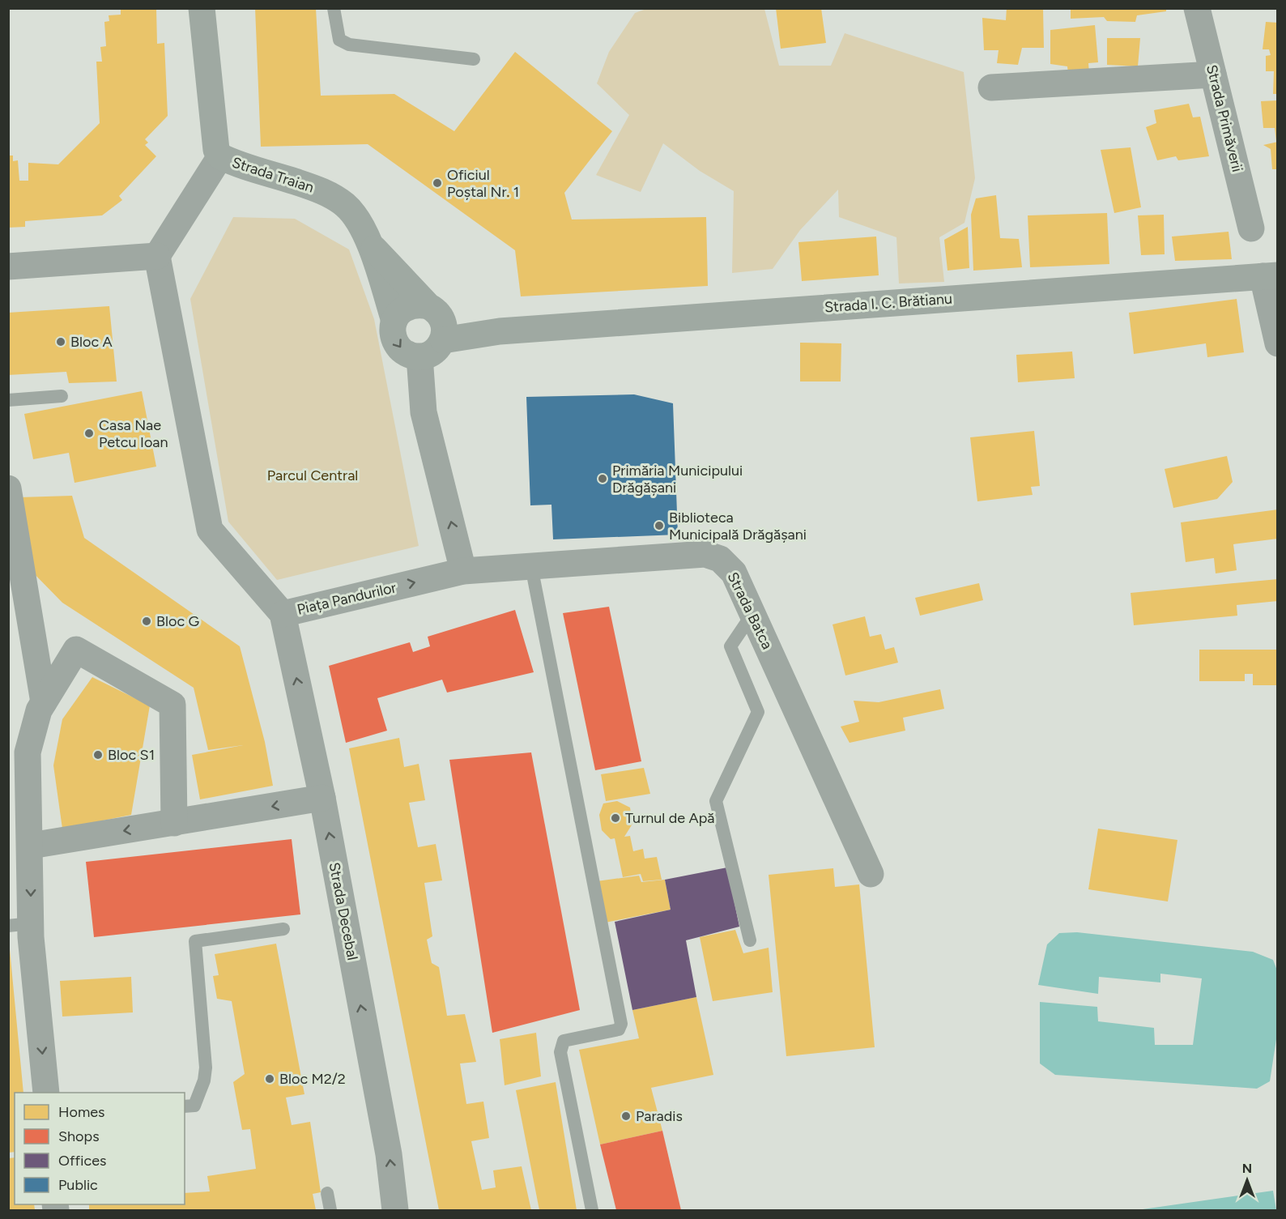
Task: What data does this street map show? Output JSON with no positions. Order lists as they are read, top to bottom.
{
  "streets": {
    "main road": ["Strada Traian", "Strada I. C. Brătianu"],
    "street": [
      "Strada Primăverii",
      "Piața Pandurilor",
      "Strada Batca",
      "Strada Decebal"
    ]
  },
  "crossings": [
    ["Strada Traian", "Strada I. C. Brătianu"],
    ["Piața Pandurilor", "Strada Batca"],
    ["Piața Pandurilor", "Strada Decebal"]
  ],
  "one_way": ["Strada Decebal"],
  "parks": ["Parcul Central"],
  "places": [
    "Oficiul Poștal Nr. 1",
    "Bloc A",
    "Casa Nae Petcu Ioan",
    "Primăria Municipului Drăgășani",
    "Biblioteca Municipală Drăgășani",
    "Bloc G",
    "Bloc S1",
    "Turnul de Apă",
    "Bloc M2/2",
    "Paradis"
  ],
  "legend": [
    "Homes",
    "Shops",
    "Offices",
    "Public"
  ],
  "north": "top"
}
